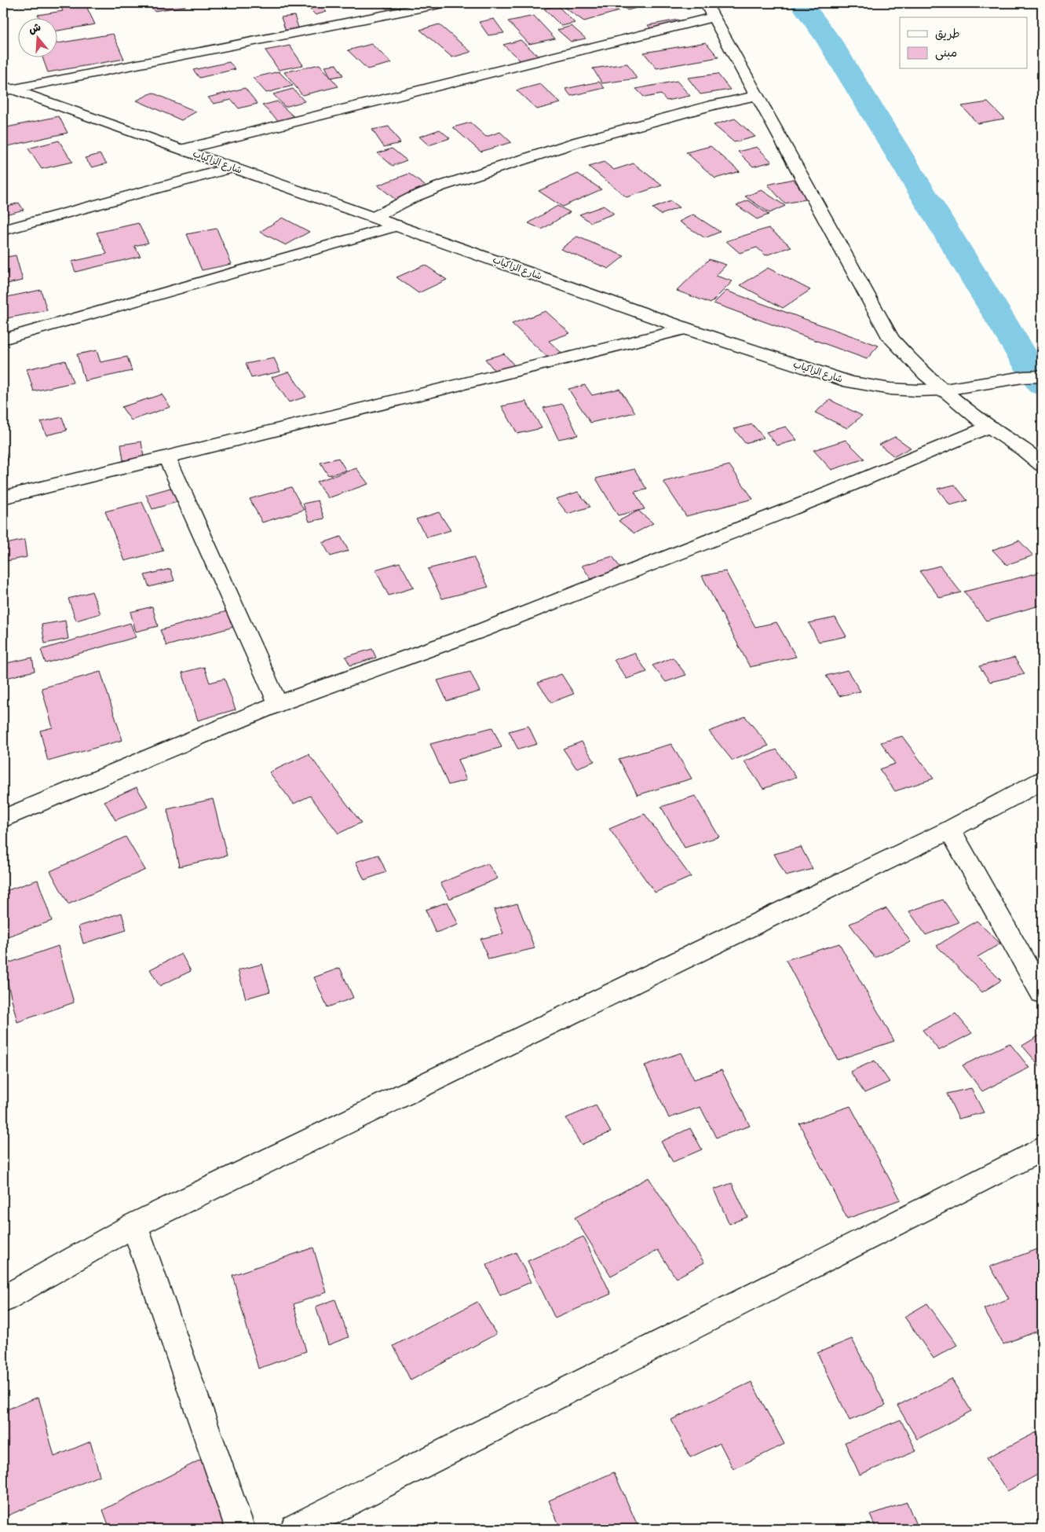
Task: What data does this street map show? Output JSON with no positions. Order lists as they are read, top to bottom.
{
  "streets": {
    "street": ["شارع الزاكياب"]
  },
  "legend": ["طريق", "مبنى"],
  "north": "top"
}
